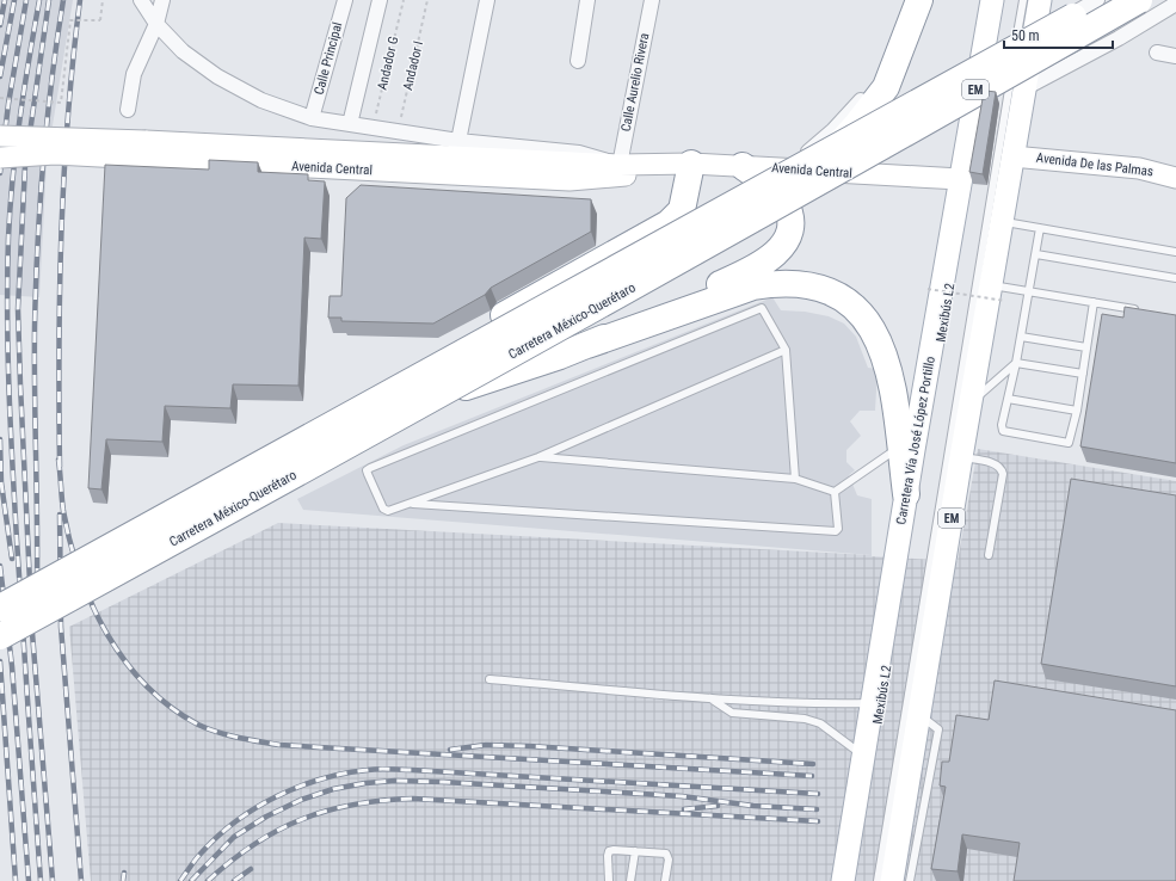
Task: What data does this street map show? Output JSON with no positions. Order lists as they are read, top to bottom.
{
  "streets": {
    "highway": ["Carretera México-Querétaro"],
    "main road": ["EM", "Carretera Vía José López Portillo"],
    "street": [
      "Calle Principal",
      "Calle Aurelio Rivera",
      "Avenida De las Palmas",
      "Avenida Central"
    ],
    "lane": ["Mexibús L2"],
    "path": ["Andador G", "Andador I"]
  },
  "crossings": [
    ["Calle Aurelio Rivera", "Avenida Central"],
    ["EM", "Avenida De las Palmas"],
    ["Avenida Central", "Carretera Vía José López Portillo"]
  ],
  "scale_bar": "50 m"
}
